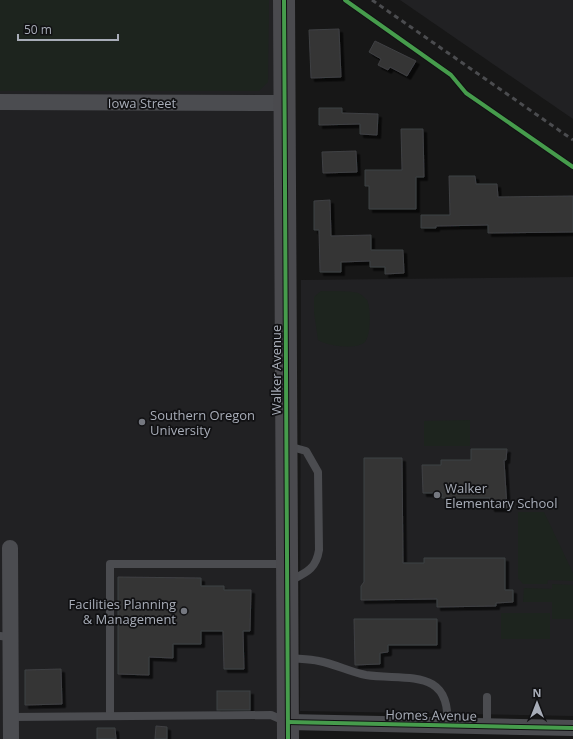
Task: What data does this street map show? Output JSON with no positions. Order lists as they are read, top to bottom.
{
  "streets": {
    "street": ["Iowa Street", "Walker Avenue", "Homes Avenue"]
  },
  "crossings": [
    ["Iowa Street", "Walker Avenue"],
    ["Walker Avenue", "Homes Avenue"]
  ],
  "places": ["Southern Oregon University", "Walker Elementary School", "Facilities Planning & Management"],
  "scale_bar": "50 m",
  "north": "top"
}
